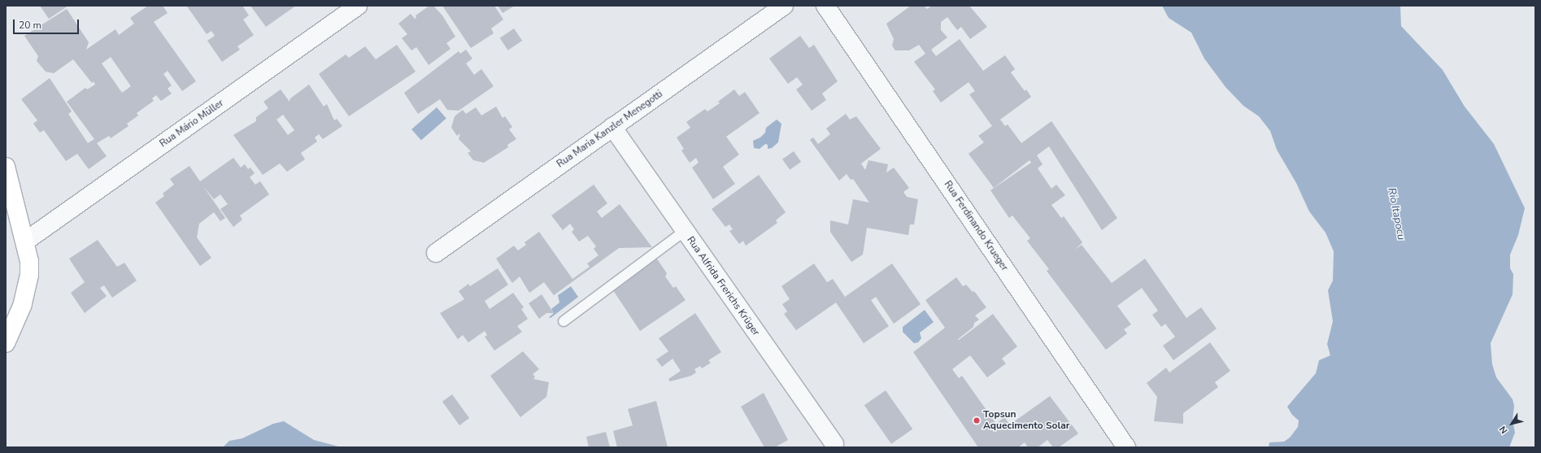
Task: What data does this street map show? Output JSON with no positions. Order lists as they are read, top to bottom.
{
  "streets": {
    "street": [
      "Rua Mário Müller",
      "Rua Maria Kanzler Menegotti",
      "Rua Ferdinando Krueger",
      "Rua Alfrida Frerichs Krüger"
    ]
  },
  "crossings": [
    ["Rua Maria Kanzler Menegotti", "Rua Alfrida Frerichs Krüger"]
  ],
  "water": ["Rio Itapocu"],
  "places": ["Topsun Aquecimento Solar"],
  "scale_bar": "20 m",
  "north": "bottom left"
}
